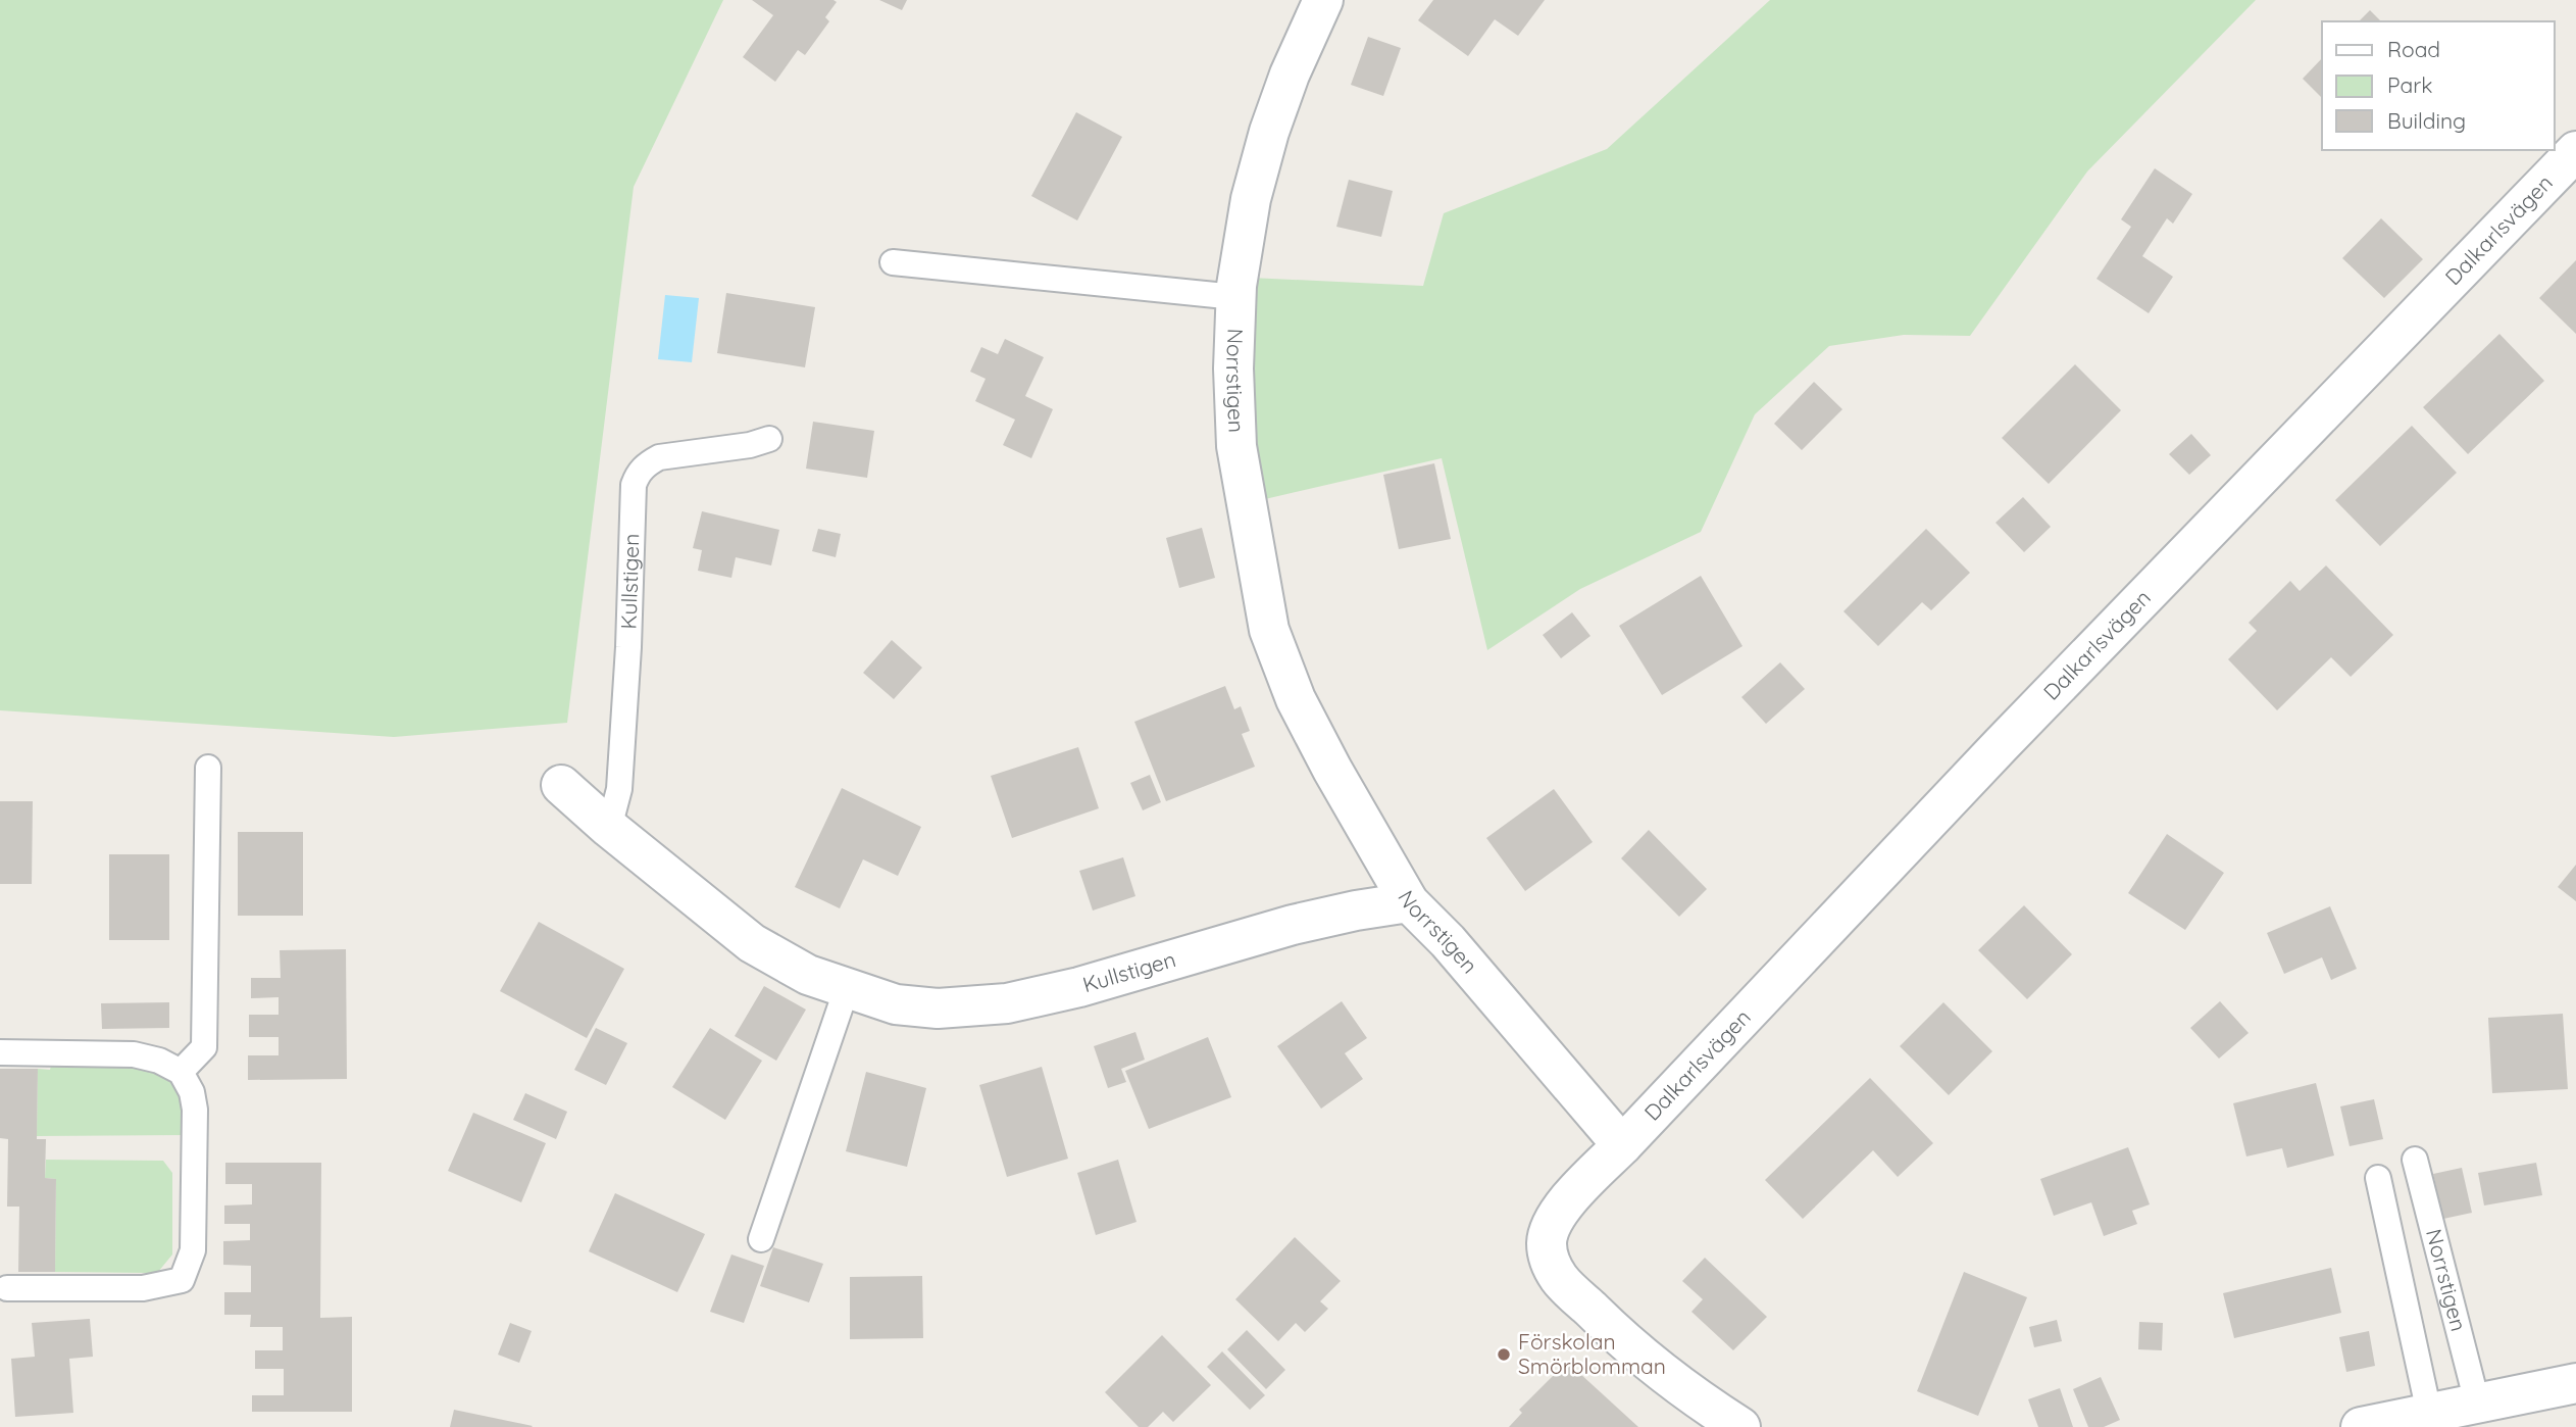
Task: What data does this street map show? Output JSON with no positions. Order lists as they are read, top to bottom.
{
  "streets": {
    "street": ["Dalkarlsvägen", "Norrstigen", "Kullstigen"]
  },
  "crossings": [
    ["Dalkarlsvägen", "Norrstigen"],
    ["Norrstigen", "Kullstigen"]
  ],
  "places": ["Förskolan Smörblomman"],
  "legend": ["Road", "Park", "Building"]
}
